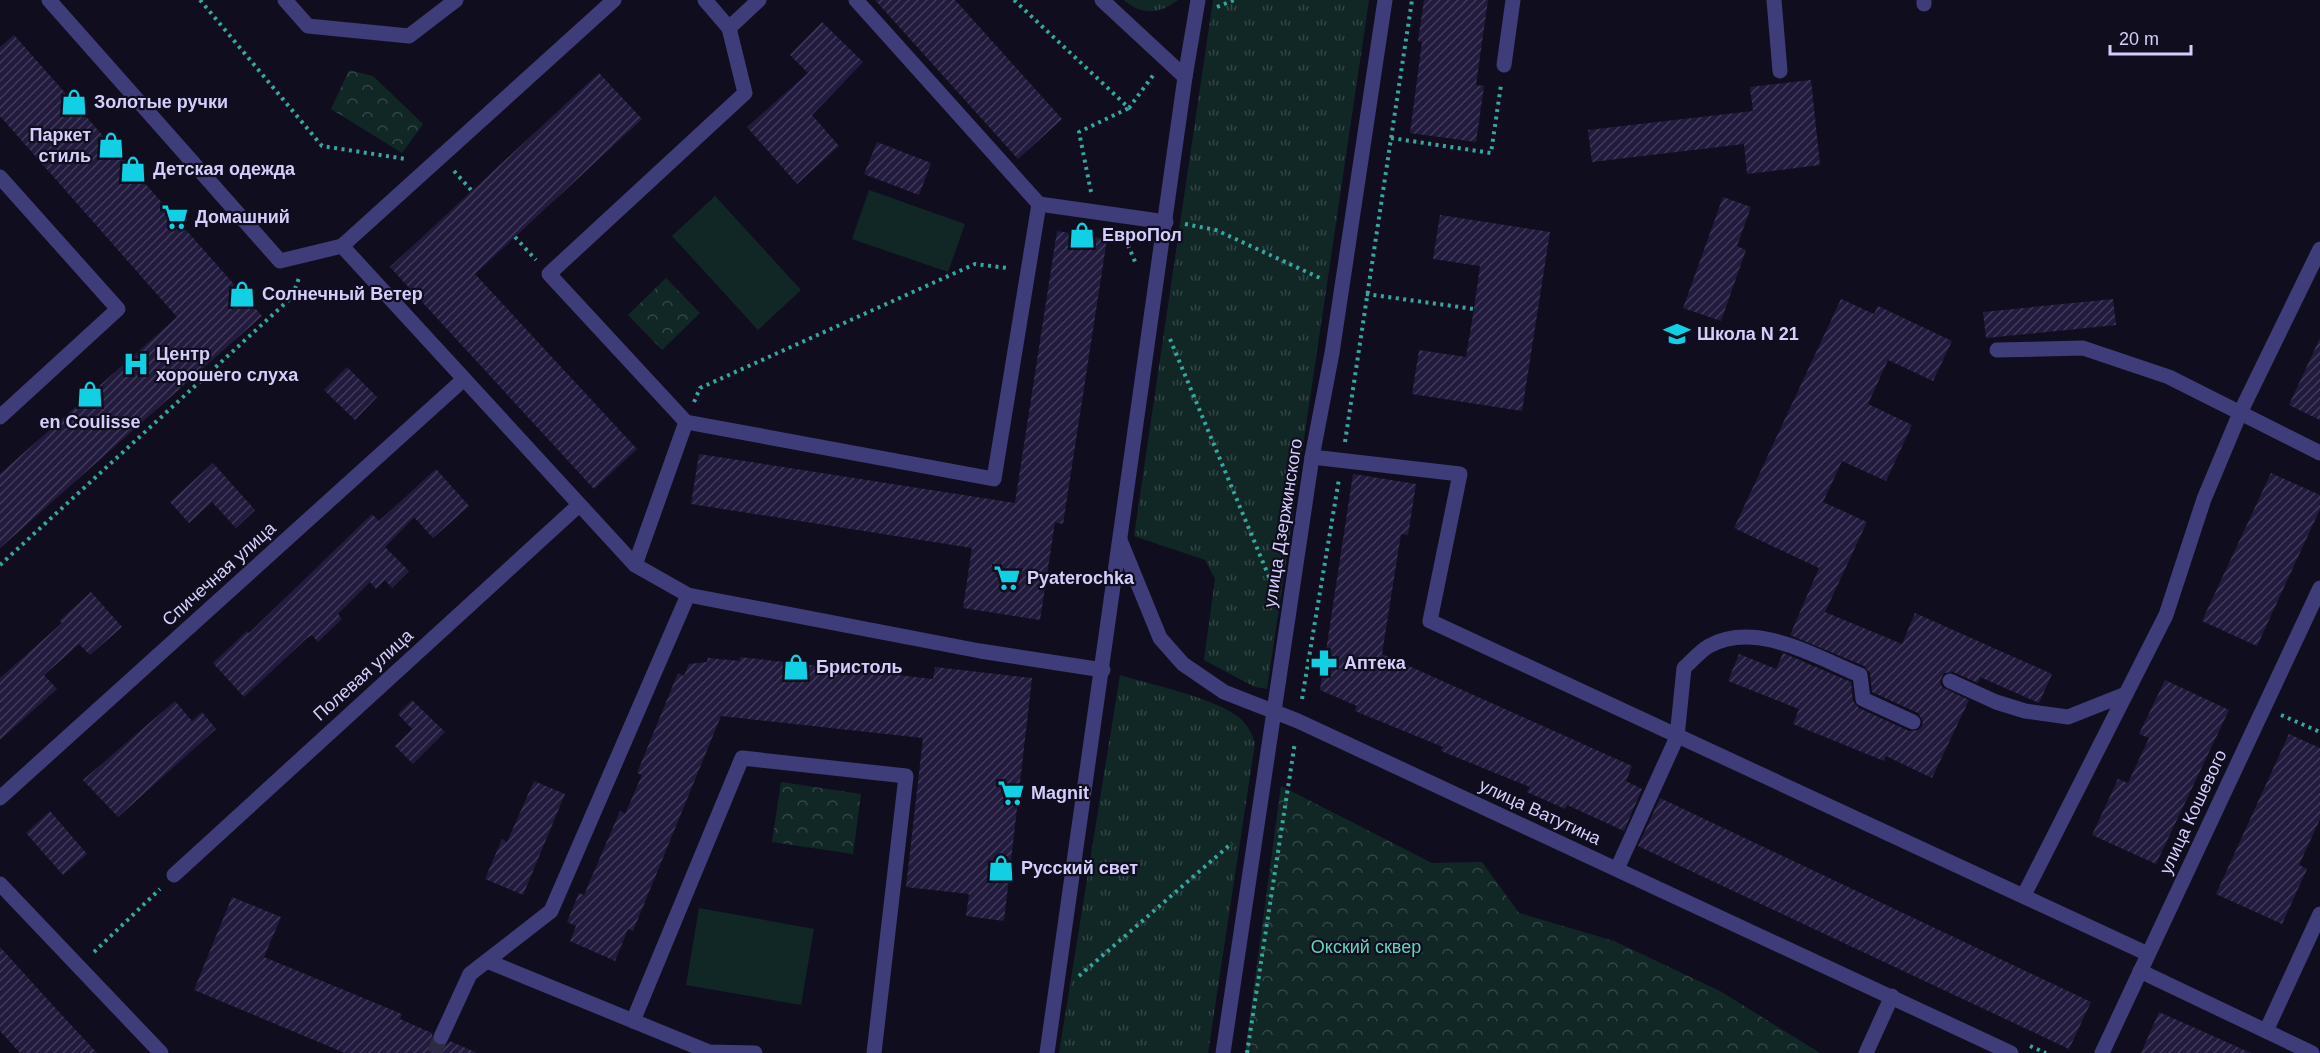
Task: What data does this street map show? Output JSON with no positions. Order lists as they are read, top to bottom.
{
  "streets": {
    "street": [
      "улица Дзержинского",
      "Спичечная улица",
      "Полевая улица",
      "улица Ватутина",
      "улица Кошевого"
    ]
  },
  "crossings": [
    ["улица Дзержинского", "улица Ватутина"]
  ],
  "parks": ["Окский сквер"],
  "places": {
    "shop": [
      "Золотые ручки",
      "Паркет стиль",
      "Детская одежда",
      "ЕвроПол",
      "Солнечный Ветер",
      "en Coulisse",
      "Бристоль",
      "Русский свет"
    ],
    "supermarket": ["Домашний", "Pyaterochka", "Magnit"],
    "school or university": ["Школа N 21"],
    "hospital": ["Центр хорошего слуха"],
    "pharmacy": ["Аптека"]
  },
  "scale_bar": "20 m"
}
